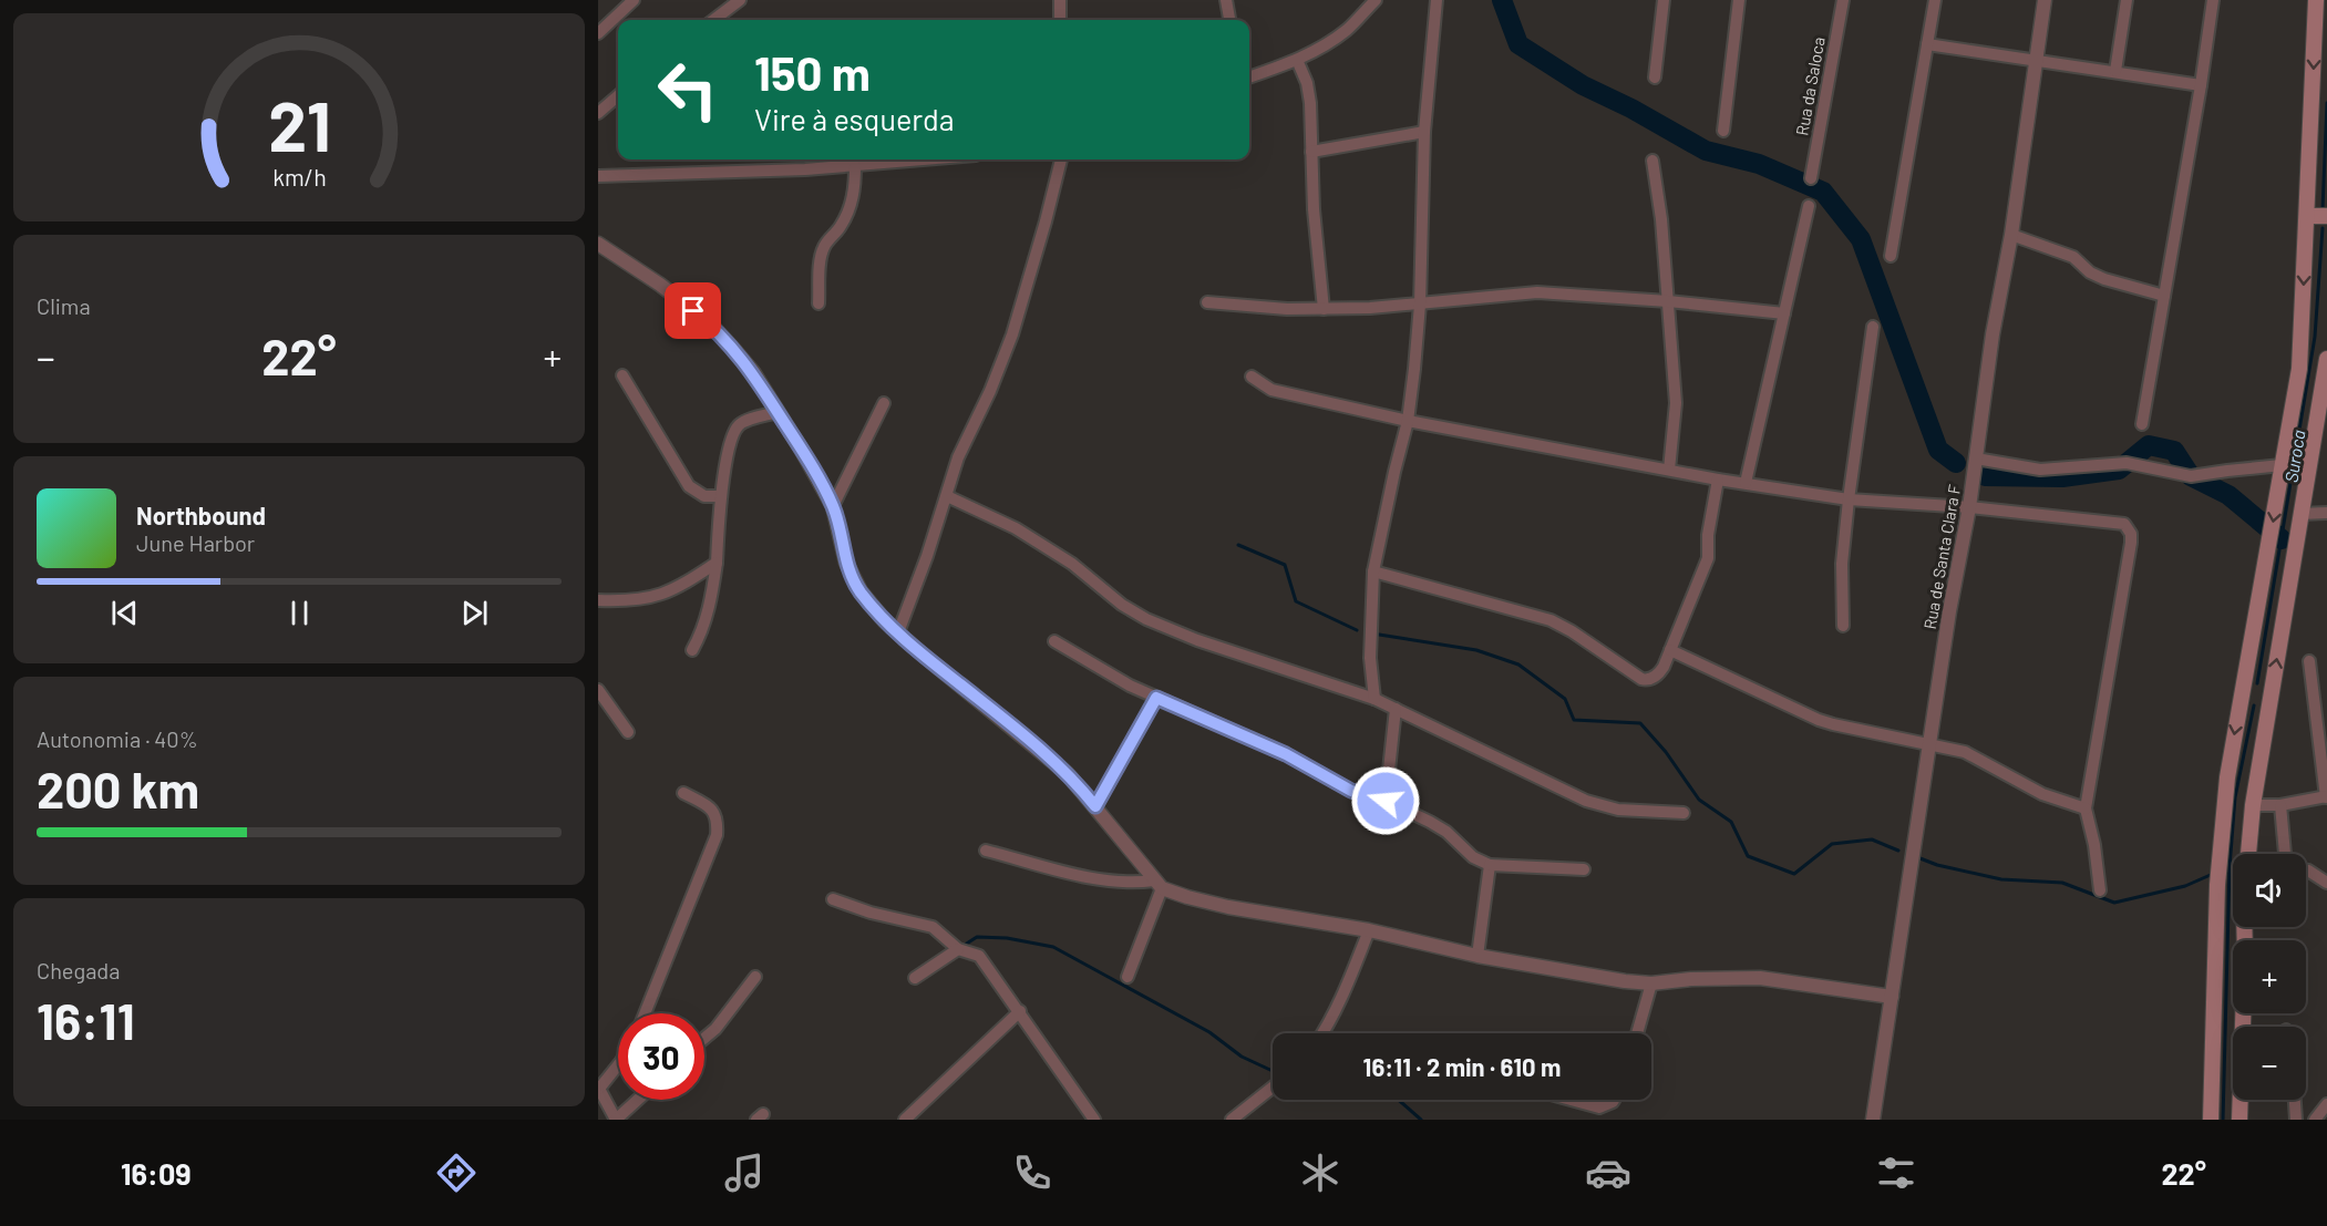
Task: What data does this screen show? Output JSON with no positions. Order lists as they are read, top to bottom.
{
  "streets": {
    "street": ["Rua da Saloca", "Rua de Santa Clara F"]
  },
  "water": ["Suroca"],
  "page": {
    "turn": ["150 m", "Vire à esquerda"],
    "tile": [
      "Clima",
      ["Autonomia · 40%", "200 km"],
      ["Chegada", "16:11"]
    ],
    "heat": ["−", "22°", "+"],
    "song": ["Northbound", "June Harbor"],
    "map_buttons": ["+", "−"],
    "limit": "30",
    "trip": "16:11 · 2 min · 610 m",
    "tabs": ["16:09", "22°"],
    "gauge": ["21", "km/h"]
  }
}
